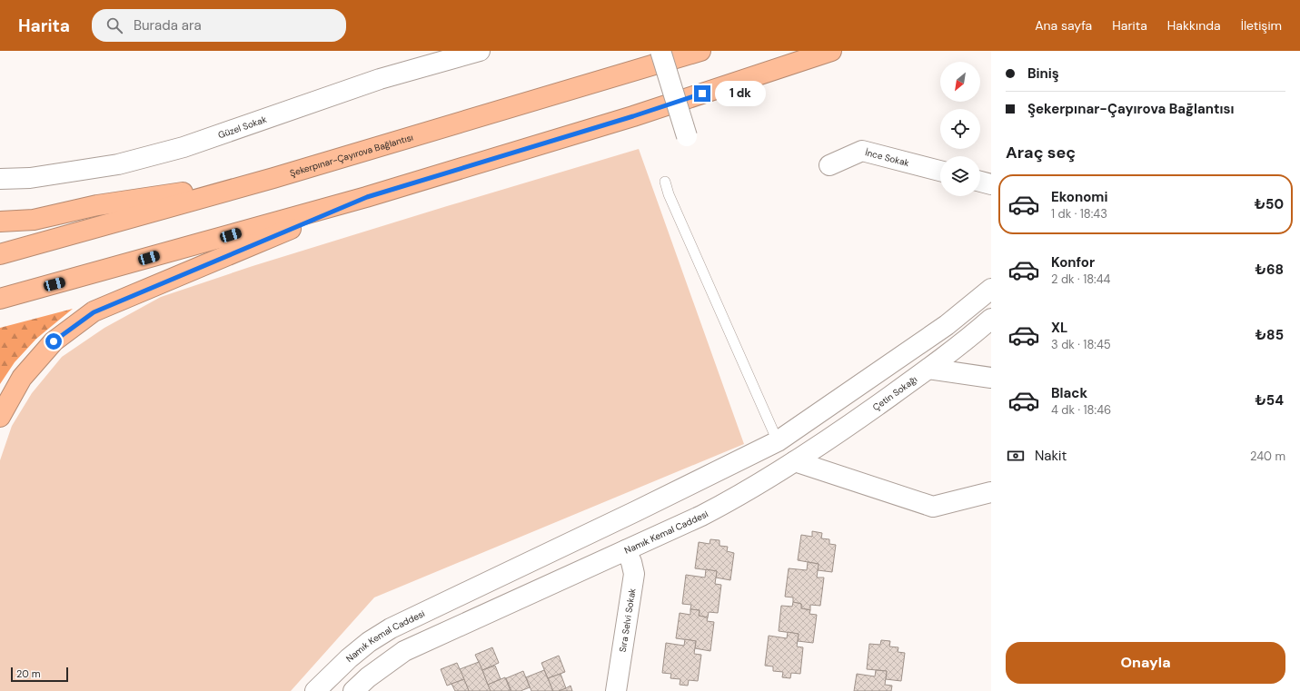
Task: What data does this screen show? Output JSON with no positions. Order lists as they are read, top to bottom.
{
  "streets": {
    "highway": ["Şekerpınar-Çayırova Bağlantısı"],
    "street": [
      "Güzel Sokak",
      "İnce Sokak",
      "Çetin Sokağı",
      "Namık Kemal Caddesi",
      "Sıra Selvi Sokak"
    ]
  },
  "crossings": [
    ["Çetin Sokağı", "Namık Kemal Caddesi"],
    ["Namık Kemal Caddesi", "Sıra Selvi Sokak"]
  ],
  "scale_bar": "20 m",
  "north": "bottom left",
  "page": {
    "header": "Harita",
    "search": "Burada ara",
    "nav": [
      "Ana sayfa",
      "Harita",
      "Hakkında",
      "İletişim"
    ],
    "banner": ["Biniş", "Şekerpınar-Çayırova Bağlantısı"],
    "bubble": "1 dk",
    "heading": "Araç seç",
    "list": [
      {
        "name": "Ekonomi",
        "note": "1 dk · 18:43",
        "value": "₺50"
      },
      {
        "name": "Konfor",
        "note": "2 dk · 18:44",
        "value": "₺68"
      },
      {
        "name": "XL",
        "note": "3 dk · 18:45",
        "value": "₺85"
      },
      {
        "name": "Black",
        "note": "4 dk · 18:46",
        "value": "₺54"
      }
    ],
    "pay": ["Nakit", "240 m"],
    "buttons": "Onayla",
    "scale": "20 m"
  }
}
